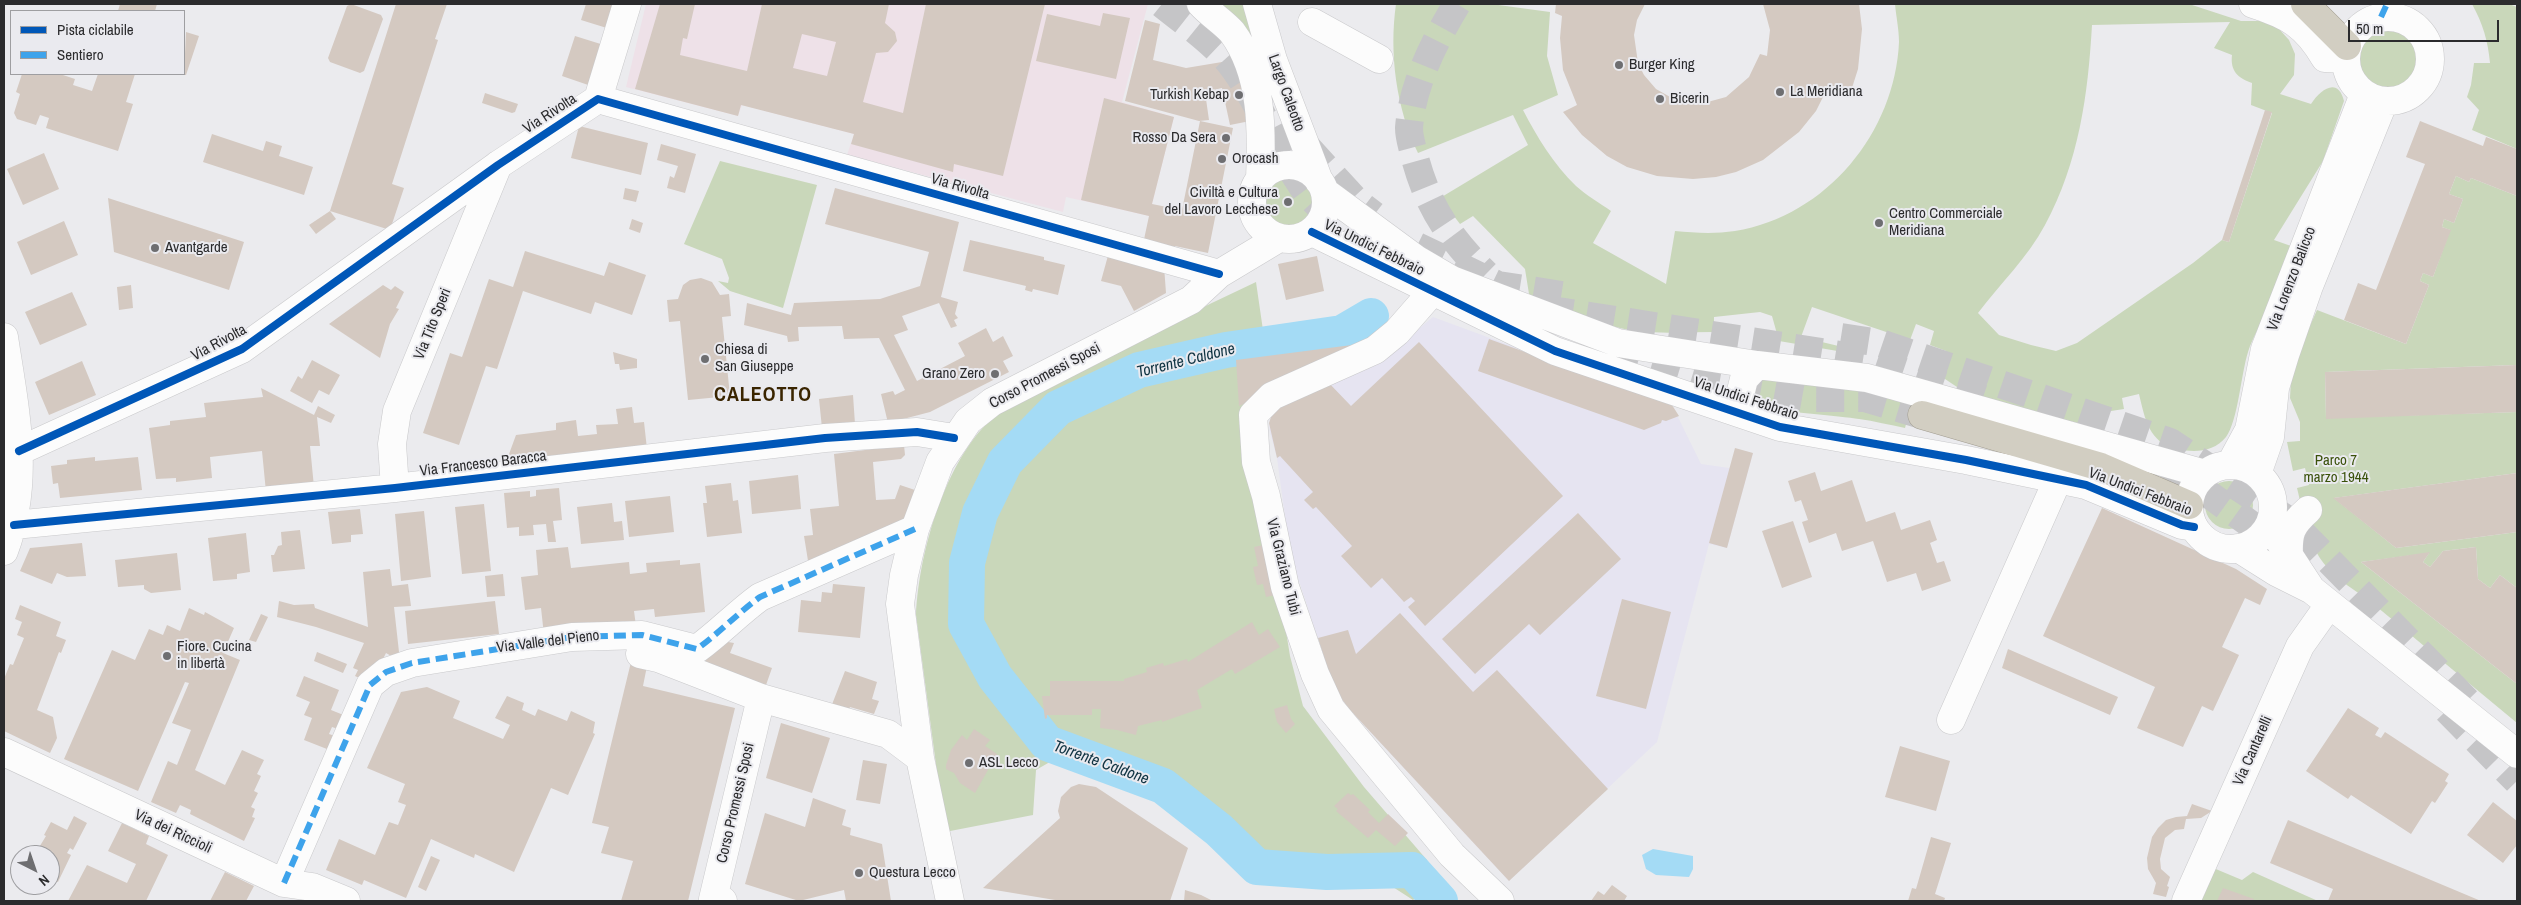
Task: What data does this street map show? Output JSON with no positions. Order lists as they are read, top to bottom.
{
  "streets": {
    "street": [
      "Largo Caleotto",
      "Via Rivolta",
      "Via Undici Febbraio",
      "Via Lorenzo Balicco",
      "Via Tito Speri",
      "Corso Promessi Sposi",
      "Via Francesco Baracca",
      "Via Graziano Tubi",
      "Via Valle del Pieno",
      "Via Cantarelli",
      "Via dei Riccioli"
    ]
  },
  "crossings": [
    ["Largo Caleotto", "Via Undici Febbraio"],
    ["Largo Caleotto", "Corso Promessi Sposi"],
    ["Via Rivolta", "Via Tito Speri"],
    ["Via Rivolta", "Corso Promessi Sposi"],
    ["Via Undici Febbraio", "Via Lorenzo Balicco"],
    ["Via Undici Febbraio", "Corso Promessi Sposi"],
    ["Via Undici Febbraio", "Via Graziano Tubi"],
    ["Via Undici Febbraio", "Via Cantarelli"],
    ["Via Tito Speri", "Via Francesco Baracca"],
    ["Corso Promessi Sposi", "Via Francesco Baracca"],
    ["Corso Promessi Sposi", "Via Valle del Pieno"],
    ["Via Valle del Pieno", "Via dei Riccioli"]
  ],
  "districts": ["CALEOTTO"],
  "water": ["Torrente Caldone"],
  "parks": ["Parco 7 marzo 1944"],
  "places": [
    "Burger King",
    "La Meridiana",
    "Turkish Kebap",
    "Bicerin",
    "Rosso Da Sera",
    "Orocash",
    "Civiltà e Cultura del Lavoro Lecchese",
    "Centro Commerciale Meridiana",
    "Avantgarde",
    "Chiesa di San Giuseppe",
    "Grano Zero",
    "Fiore. Cucina in libertà",
    "ASL Lecco",
    "Questura Lecco"
  ],
  "legend": ["Pista ciclabile", "Sentiero"],
  "scale_bar": "50 m",
  "north": "bottom right"
}
